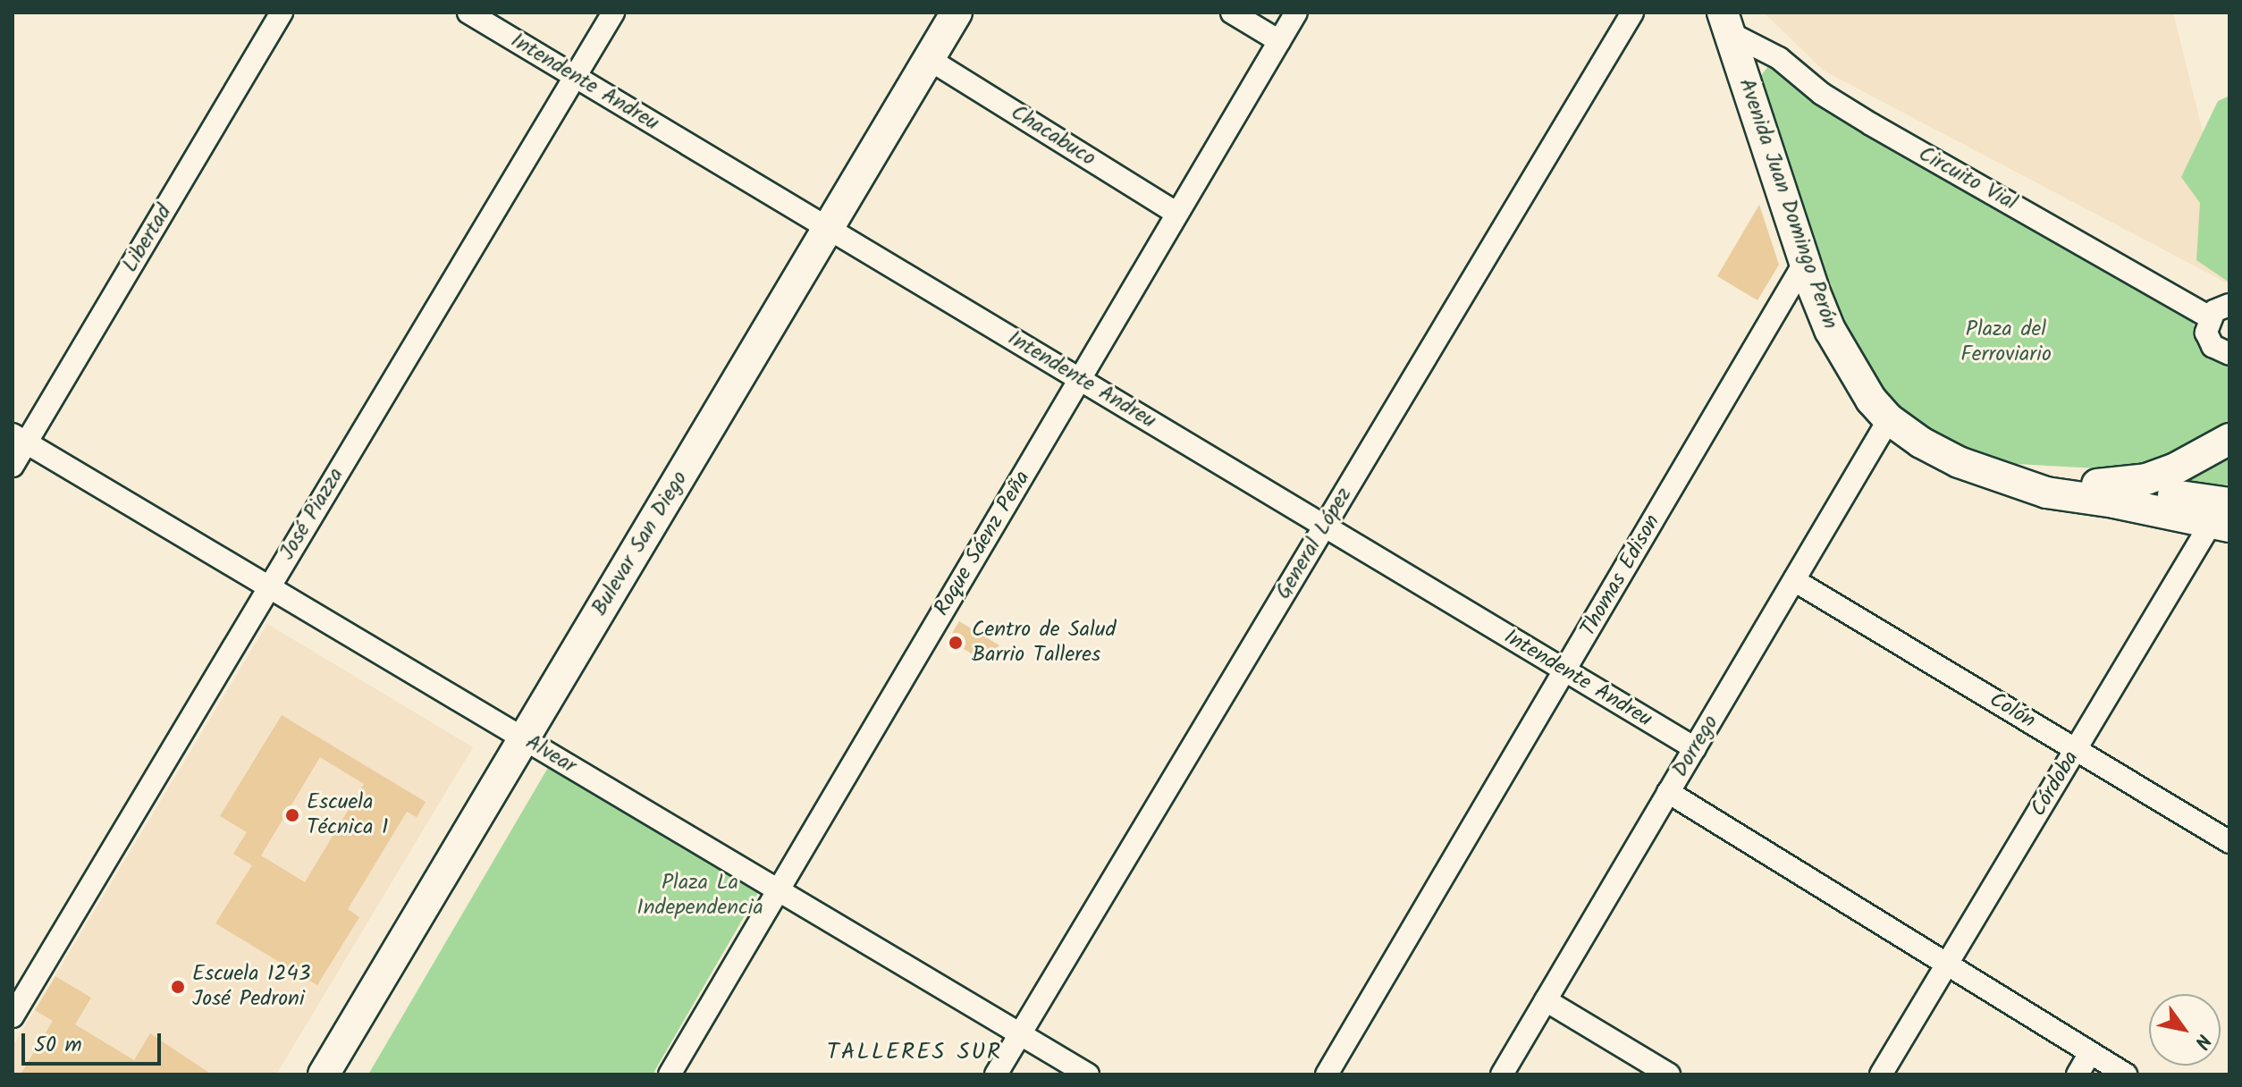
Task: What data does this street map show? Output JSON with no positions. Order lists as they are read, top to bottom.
{
  "streets": {
    "street": [
      "Intendente Andreu",
      "Chacabuco",
      "Circuito Vial",
      "Avenida Juan Domingo Perón",
      "Libertad",
      "José Piazza",
      "Bulevar San Diego",
      "Roque Sáenz Peña",
      "General López",
      "Thomas Edison",
      "Colón",
      "Dorrego",
      "Alvear",
      "Córdoba"
    ]
  },
  "crossings": [
    ["Intendente Andreu", "José Piazza"],
    ["Intendente Andreu", "Bulevar San Diego"],
    ["Intendente Andreu", "Roque Sáenz Peña"],
    ["Intendente Andreu", "General López"],
    ["Intendente Andreu", "Thomas Edison"],
    ["Intendente Andreu", "Dorrego"],
    ["Chacabuco", "Bulevar San Diego"],
    ["Chacabuco", "Roque Sáenz Peña"],
    ["Circuito Vial", "Avenida Juan Domingo Perón"],
    ["Avenida Juan Domingo Perón", "Thomas Edison"],
    ["Avenida Juan Domingo Perón", "Dorrego"],
    ["Avenida Juan Domingo Perón", "Córdoba"],
    ["Libertad", "Alvear"],
    ["José Piazza", "Alvear"],
    ["Bulevar San Diego", "Alvear"],
    ["Roque Sáenz Peña", "Alvear"],
    ["General López", "Alvear"],
    ["Colón", "Dorrego"],
    ["Colón", "Córdoba"]
  ],
  "districts": ["TALLERES SUR"],
  "parks": ["Plaza del Ferroviario", "Plaza La Independencia"],
  "places": ["Centro de Salud Barrio Talleres", "Escuela Técnica 1", "Escuela 1243 José Pedroni"],
  "scale_bar": "50 m",
  "north": "bottom right"
}
